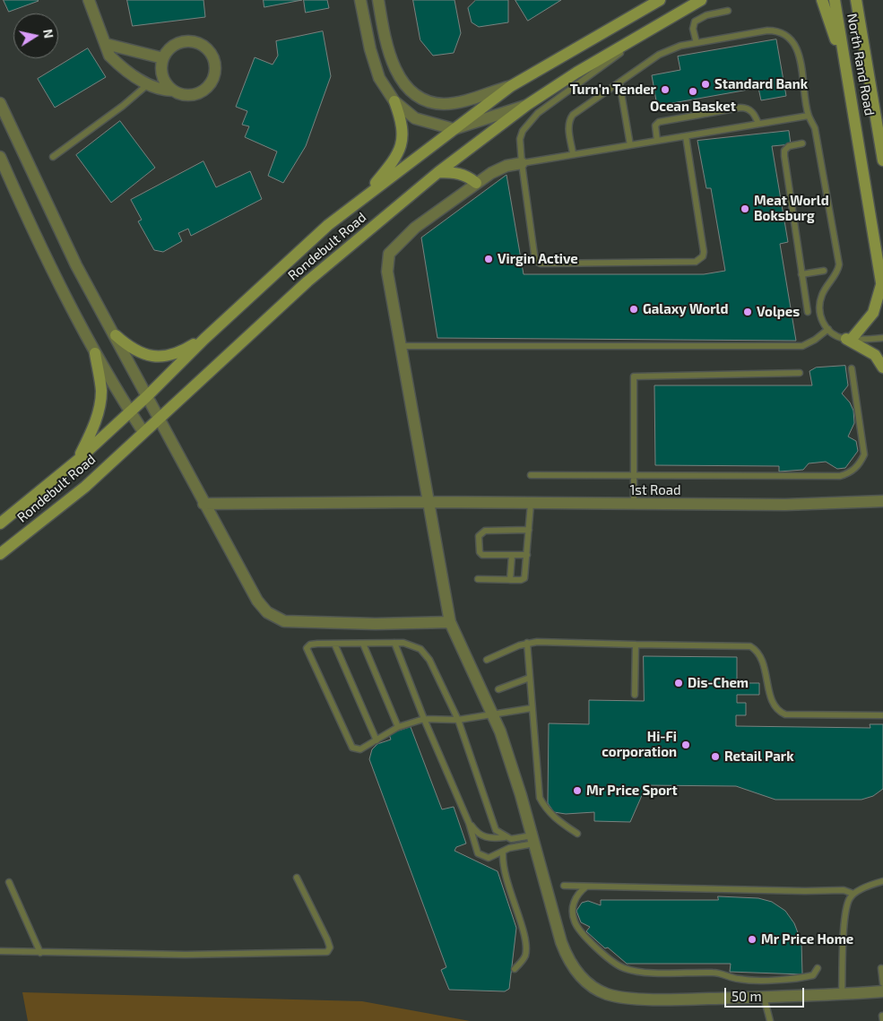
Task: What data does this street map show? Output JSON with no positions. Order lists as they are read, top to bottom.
{
  "streets": {
    "main road": ["North Rand Road", "Rondebult Road"],
    "street": ["1st Road"]
  },
  "places": [
    "Standard Bank",
    "Turn'n Tender",
    "Ocean Basket",
    "Meat World Boksburg",
    "Virgin Active",
    "Galaxy World",
    "Volpes",
    "Dis-Chem",
    "Hi-Fi corporation",
    "Retail Park",
    "Mr Price Sport",
    "Mr Price Home"
  ],
  "scale_bar": "50 m",
  "north": "right"
}
